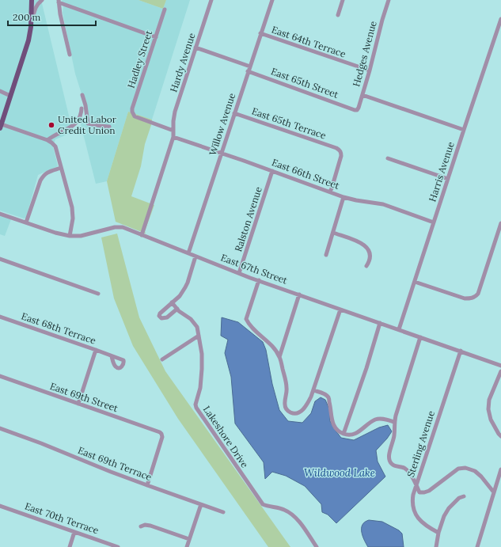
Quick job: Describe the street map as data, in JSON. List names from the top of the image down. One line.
{"streets":{"street":["East 64th Terrace","Hedges Avenue","Hadley Street","Hardy Avenue","East 65th Street","East 65th Terrace","Willow Avenue","Harris Avenue","East 66th Street","Ralston Avenue","East 67th Street","East 68th Terrace","East 69th Street","Lakeshore Drive","Sterling Avenue","East 69th Terrace","East 70th Terrace"]},"crossings":[["East 64th Terrace","Hedges Avenue"],["East 64th Terrace","Willow Avenue"],["Hedges Avenue","East 65th Street"],["Hadley Street","Hardy Avenue"],["Hardy Avenue","East 66th Street"],["East 65th Street","Willow Avenue"],["East 65th Terrace","Willow Avenue"],["East 65th Terrace","East 66th Street"],["Willow Avenue","East 66th Street"],["Willow Avenue","East 67th Street"],["Harris Avenue","East 66th Street"],["Harris Avenue","East 67th Street"],["East 66th Street","Ralston Avenue"],["Ralston Avenue","East 67th Street"],["East 67th Street","Sterling Avenue"],["East 69th Street","East 69th Terrace"]],"water":["Wildwood Lake"],"places":["United Labor Credit Union"],"scale_bar":"200 m"}
